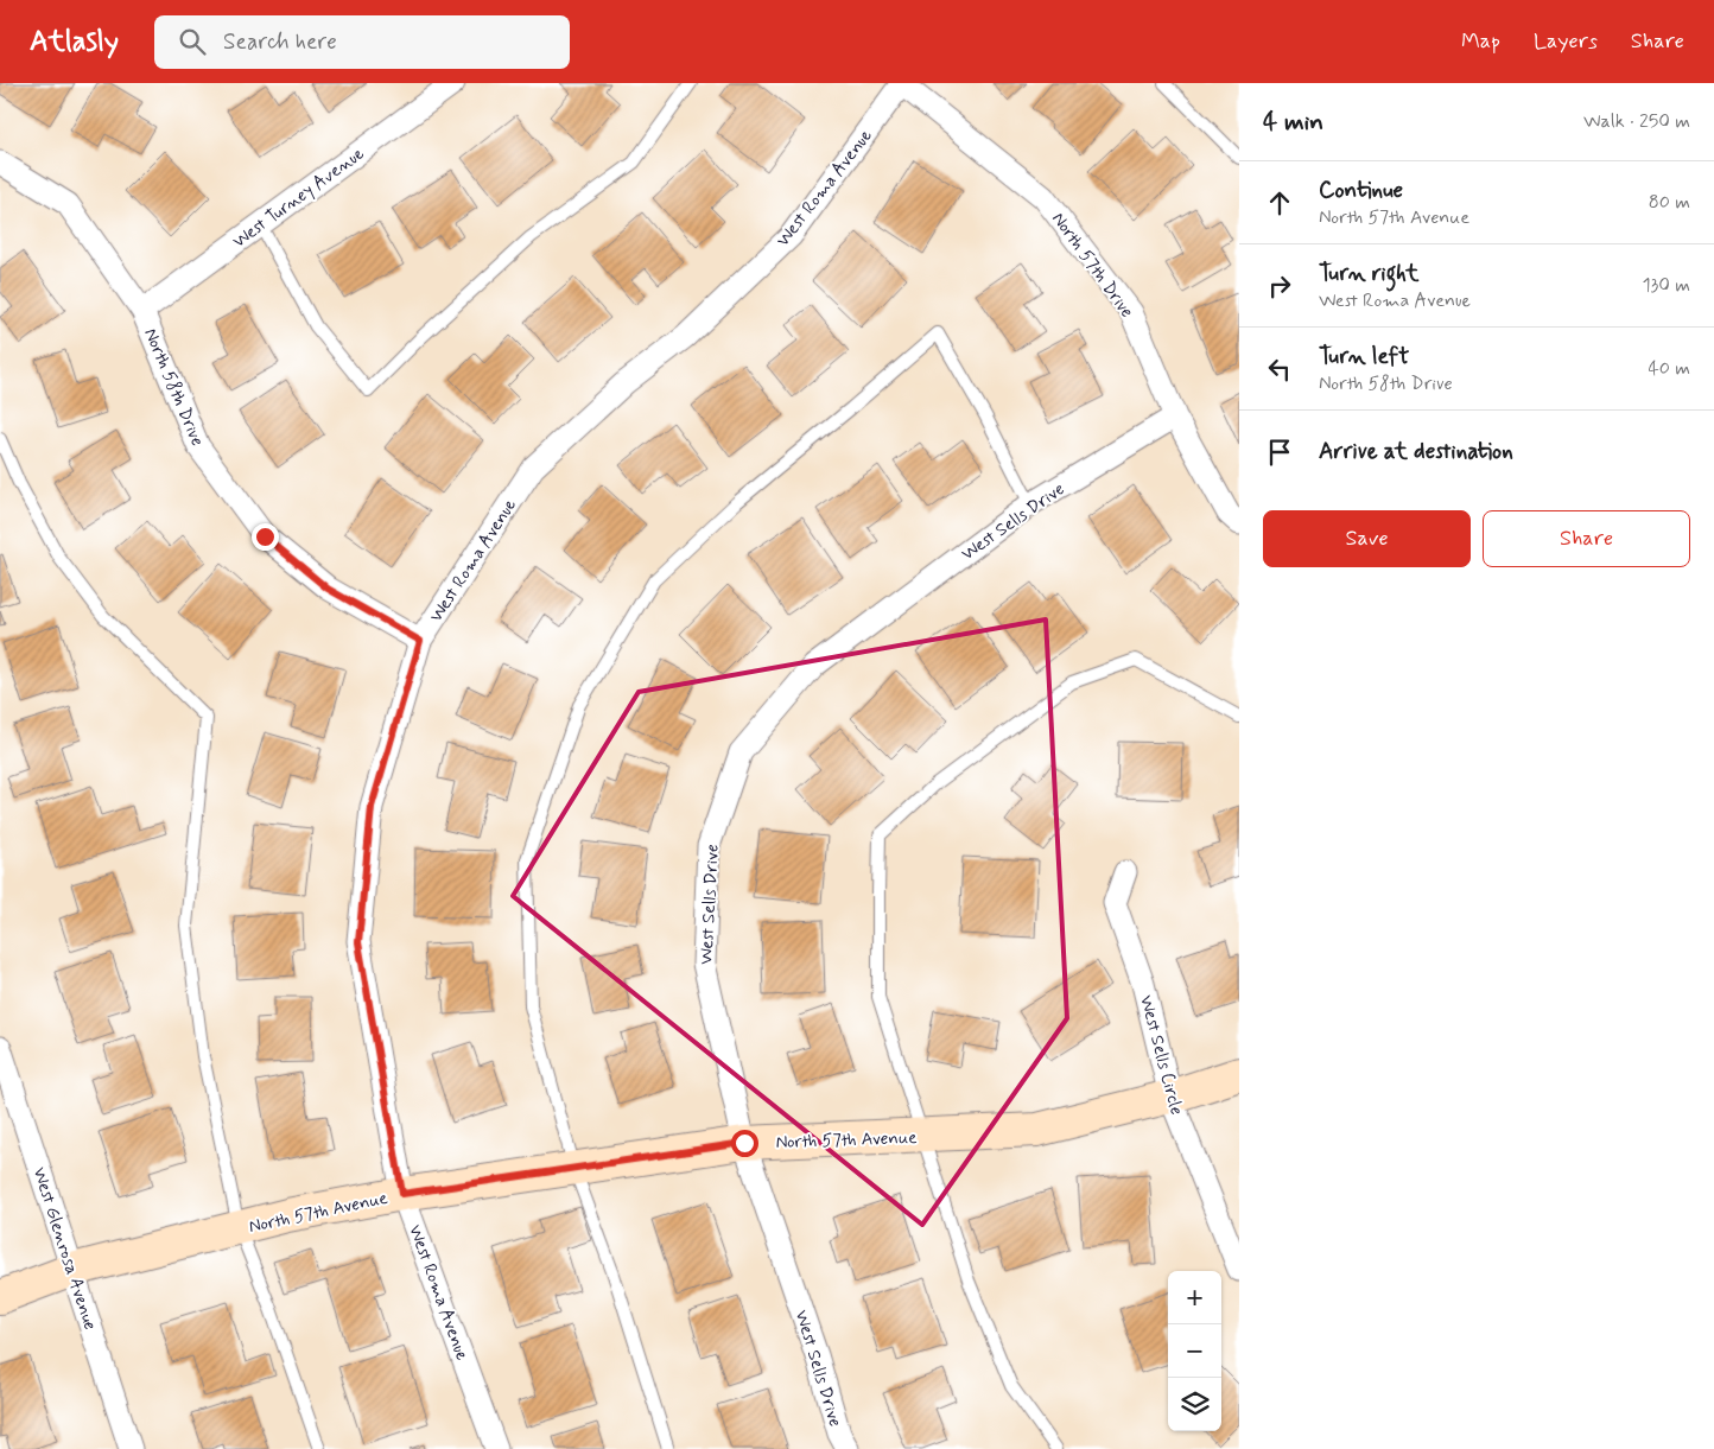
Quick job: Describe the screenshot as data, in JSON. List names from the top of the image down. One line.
{"streets":{"street":["West Roma Avenue","West Turney Avenue","North 57th Drive","North 58th Drive","West Sells Drive","West Sells Circle","North 57th Avenue","West Glenrosa Avenue"]},"crossings":[["West Roma Avenue","North 57th Drive"],["West Roma Avenue","North 58th Drive"],["West Roma Avenue","North 57th Avenue"],["West Turney Avenue","North 58th Drive"],["North 57th Drive","West Sells Drive"],["West Sells Drive","North 57th Avenue"],["West Sells Circle","North 57th Avenue"],["North 57th Avenue","West Glenrosa Avenue"]],"page":{"header":"Atlasly","search":"Search here","nav":["Map","Layers","Share"],"heading":["4 min","Walk · 250 m"],"list":[["Continue","North 57th Avenue","80 m"],["Turn right","West Roma Avenue","130 m"],["Turn left","North 58th Drive","40 m"],"Arrive at destination"],"buttons":["Save","Share"],"map_buttons":["+","−"]}}
